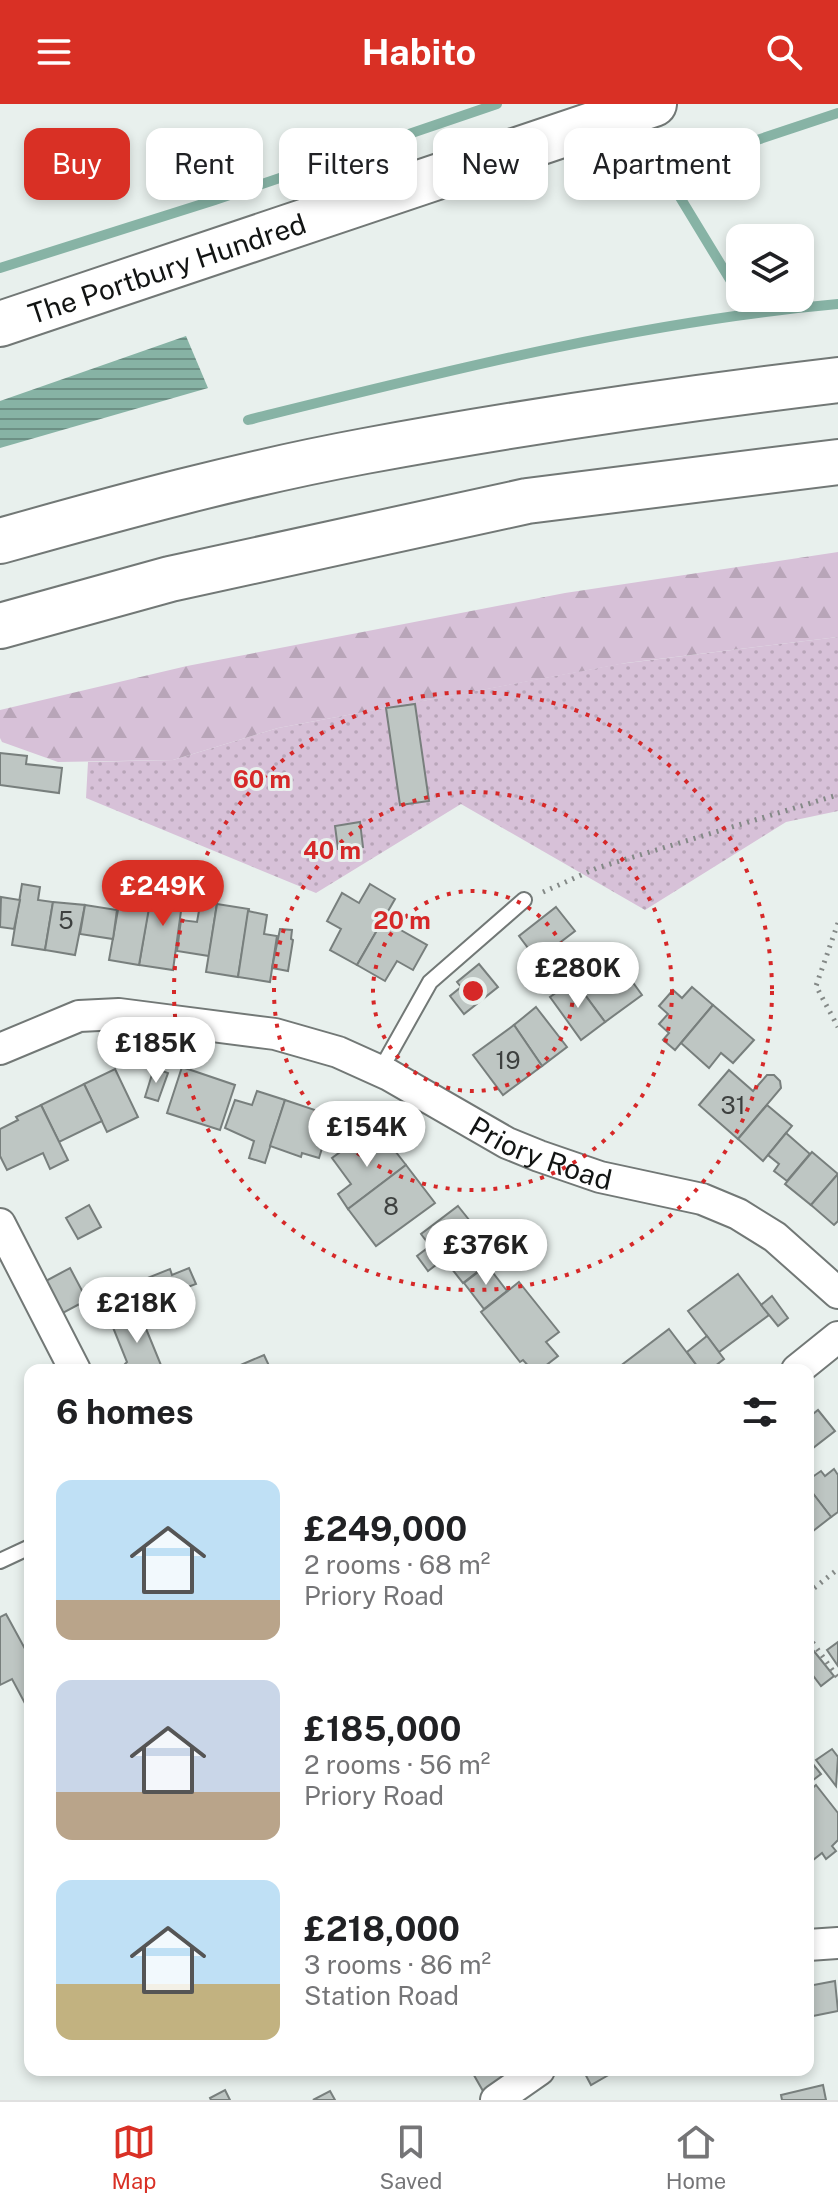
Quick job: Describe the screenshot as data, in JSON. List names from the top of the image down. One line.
{"streets":{"main road":["The Portbury Hundred"],"street":["Priory Road"]},"house_numbers":["5","19","31","8"],"page":{"header":"Habito","chip":["Buy","Rent","Filters","New","Apartment"],"price":["£249K","£280K","£185K","£154K","£376K","£218K"],"heading":"6 homes","list":[{"name":"£249,000","note":"2 rooms · 68 m² · Priory Road"},{"name":"£185,000","note":"2 rooms · 56 m² · Priory Road"},{"name":"£218,000","note":"3 rooms · 86 m² · Station Road"}],"tabs":["Map","Saved","Home"]},"rings":["60 m","40 m","20 m"]}
